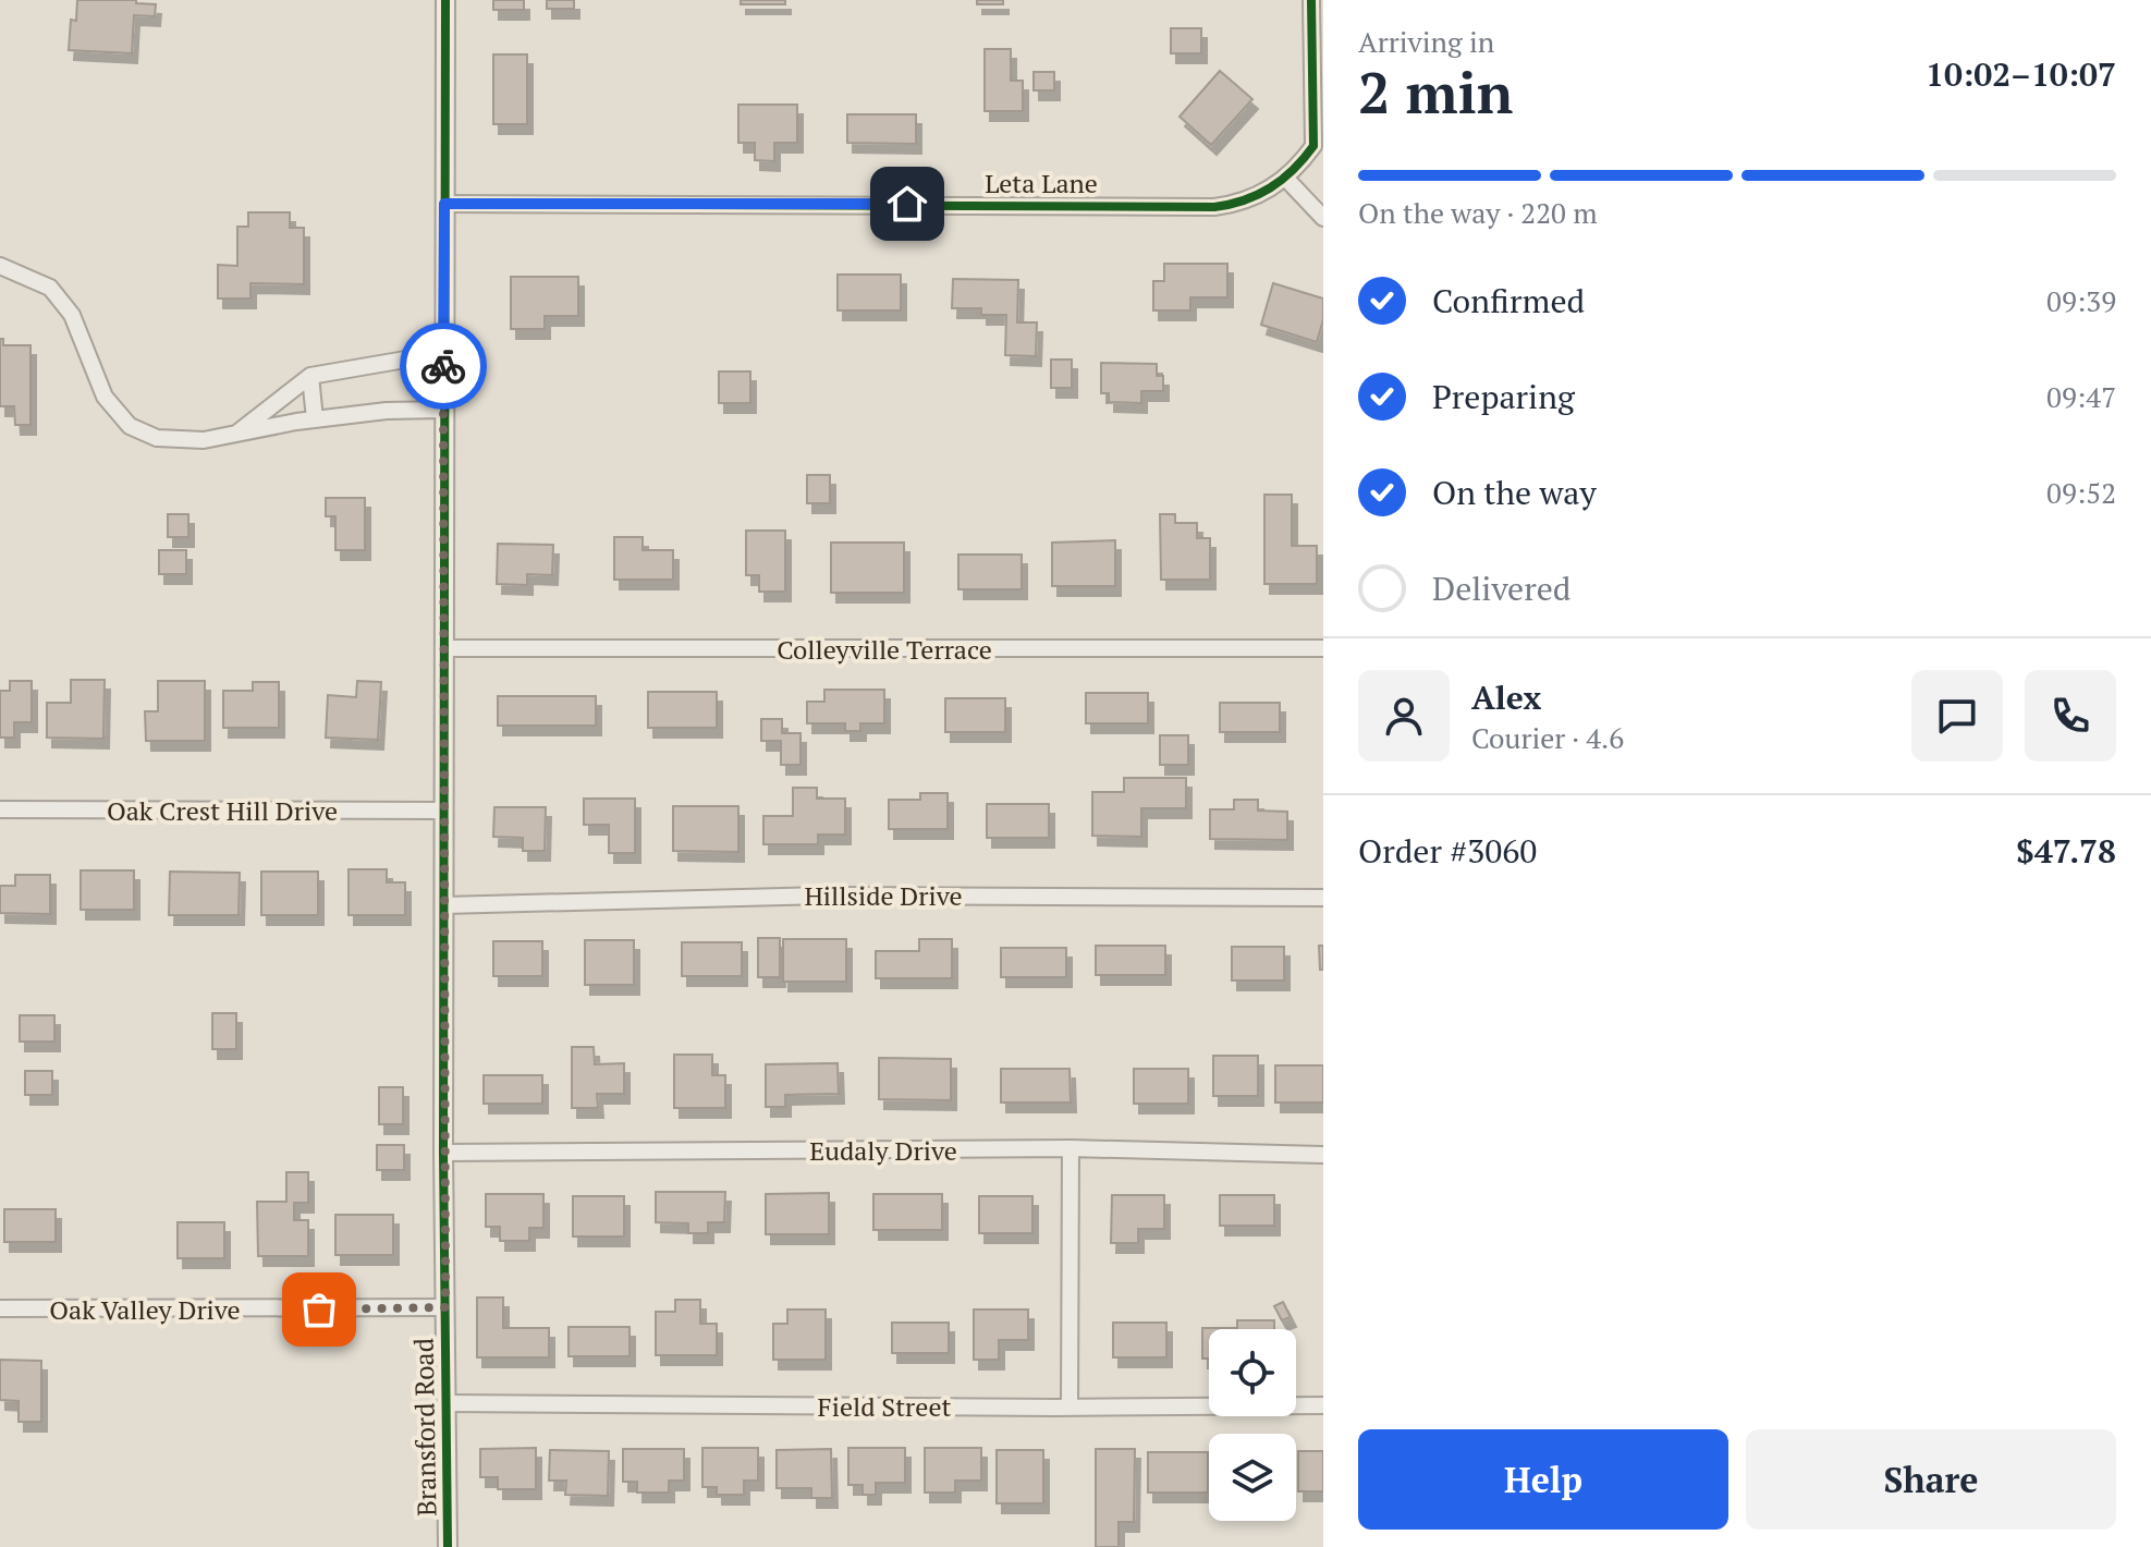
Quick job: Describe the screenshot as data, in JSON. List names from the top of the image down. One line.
{"streets":{"street":["Leta Lane","Colleyville Terrace","Oak Crest Hill Drive","Hillside Drive","Eudaly Drive","Oak Valley Drive","Field Street","Bransford Road"]},"crossings":[["Leta Lane","Bransford Road"],["Colleyville Terrace","Bransford Road"],["Oak Crest Hill Drive","Bransford Road"],["Hillside Drive","Bransford Road"],["Eudaly Drive","Bransford Road"],["Oak Valley Drive","Bransford Road"],["Field Street","Bransford Road"]],"page":{"heading":["2 min","Arriving in","10:02–10:07"],"panel":["Alex","Courier · 4.6","Order #3060","$47.78"],"bar":"On the way · 220 m","list":[["Confirmed","09:39"],["Preparing","09:47"],["On the way","09:52"],"Delivered"],"buttons":["Help","Share"]}}
